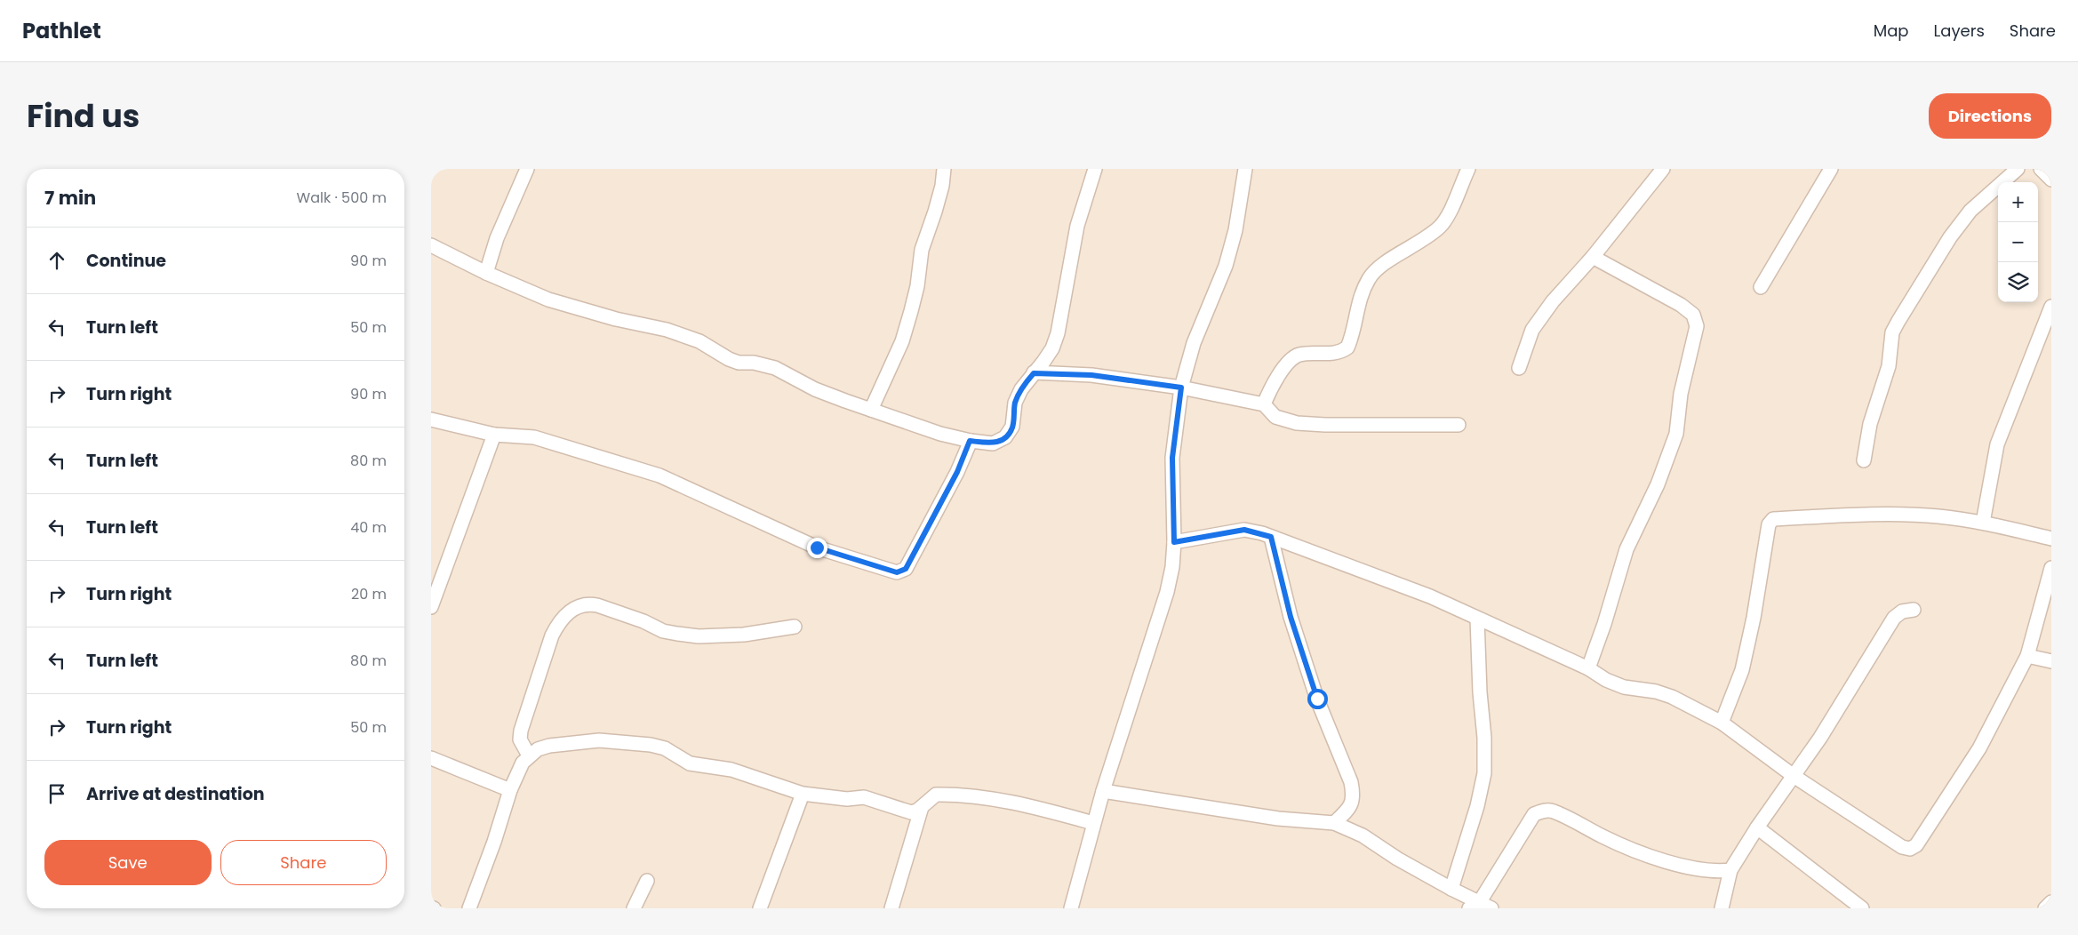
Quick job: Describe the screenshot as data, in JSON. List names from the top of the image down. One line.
{"page":{"header":"Pathlet","nav":["Map","Layers","Share"],"title":"Find us","buttons":["Directions",["Save","Share"]],"heading":["7 min","Walk · 500 m"],"map_buttons":["+","−"],"list":[["Continue","90 m"],["Turn left","50 m"],["Turn right","90 m"],["Turn left","80 m"],["Turn left","40 m"],["Turn right","20 m"],["Turn left","80 m"],["Turn right","50 m"],"Arrive at destination"]}}
